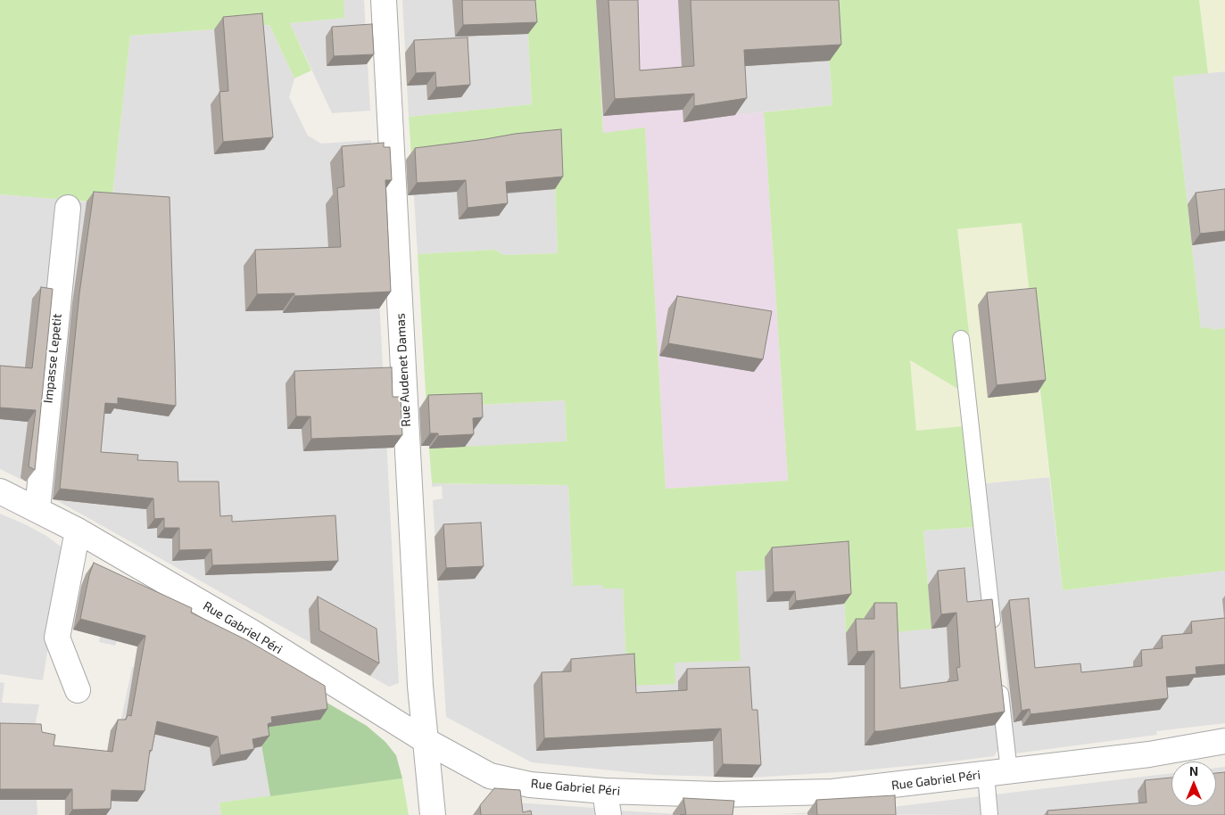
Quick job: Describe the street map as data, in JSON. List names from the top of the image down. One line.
{"streets":{"street":["Impasse Lepetit","Rue Audenet Damas","Rue Gabriel Péri"]},"crossings":[["Impasse Lepetit","Rue Gabriel Péri"],["Rue Audenet Damas","Rue Gabriel Péri"]],"north":"top"}
